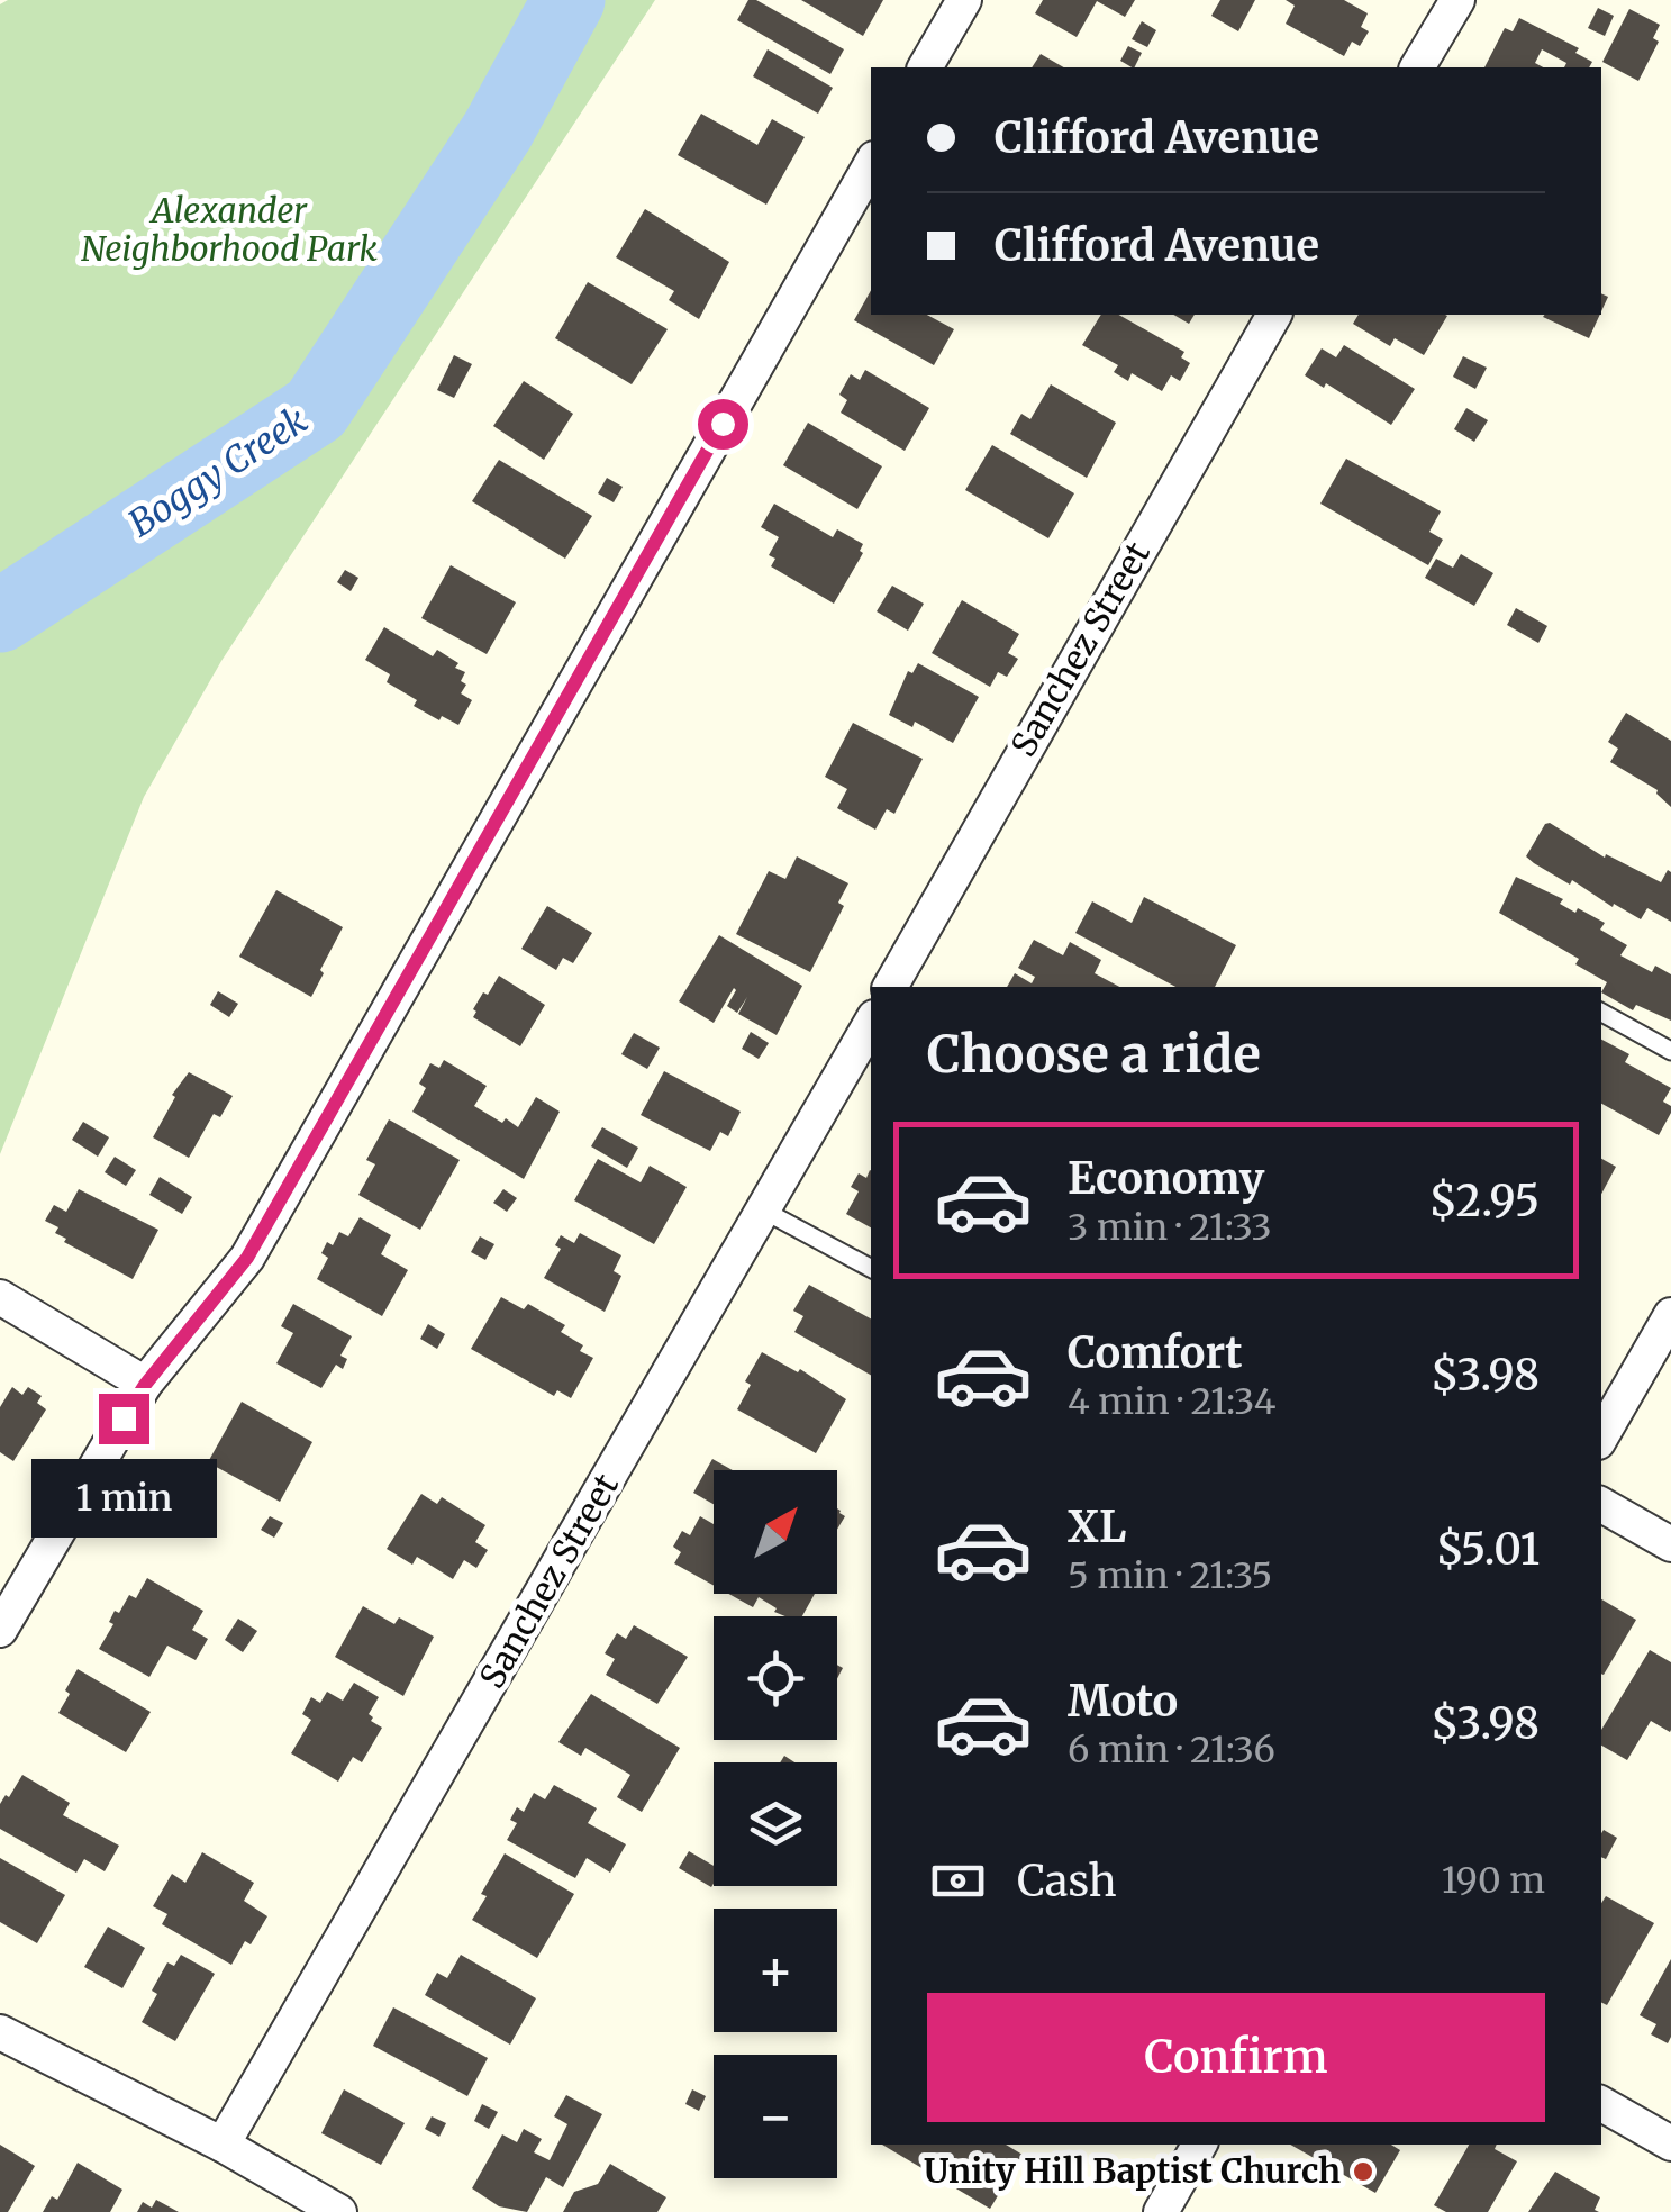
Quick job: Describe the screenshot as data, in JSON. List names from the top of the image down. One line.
{"streets":{"street":["Sanchez Street"]},"water":["Boggy Creek"],"parks":["Alexander Neighborhood Park"],"places":["Unity Hill Baptist Church"],"north":"top right","page":{"banner":["Clifford Avenue","Clifford Avenue"],"heading":"Choose a ride","list":[{"name":"Economy","note":"3 min · 21:33","value":"$2.95"},{"name":"Comfort","note":"4 min · 21:34","value":"$3.98"},{"name":"XL","note":"5 min · 21:35","value":"$5.01"},{"name":"Moto","note":"6 min · 21:36","value":"$3.98"}],"bubble":"1 min","map_buttons":["+","−"],"pay":["Cash","190 m"],"buttons":"Confirm"}}
